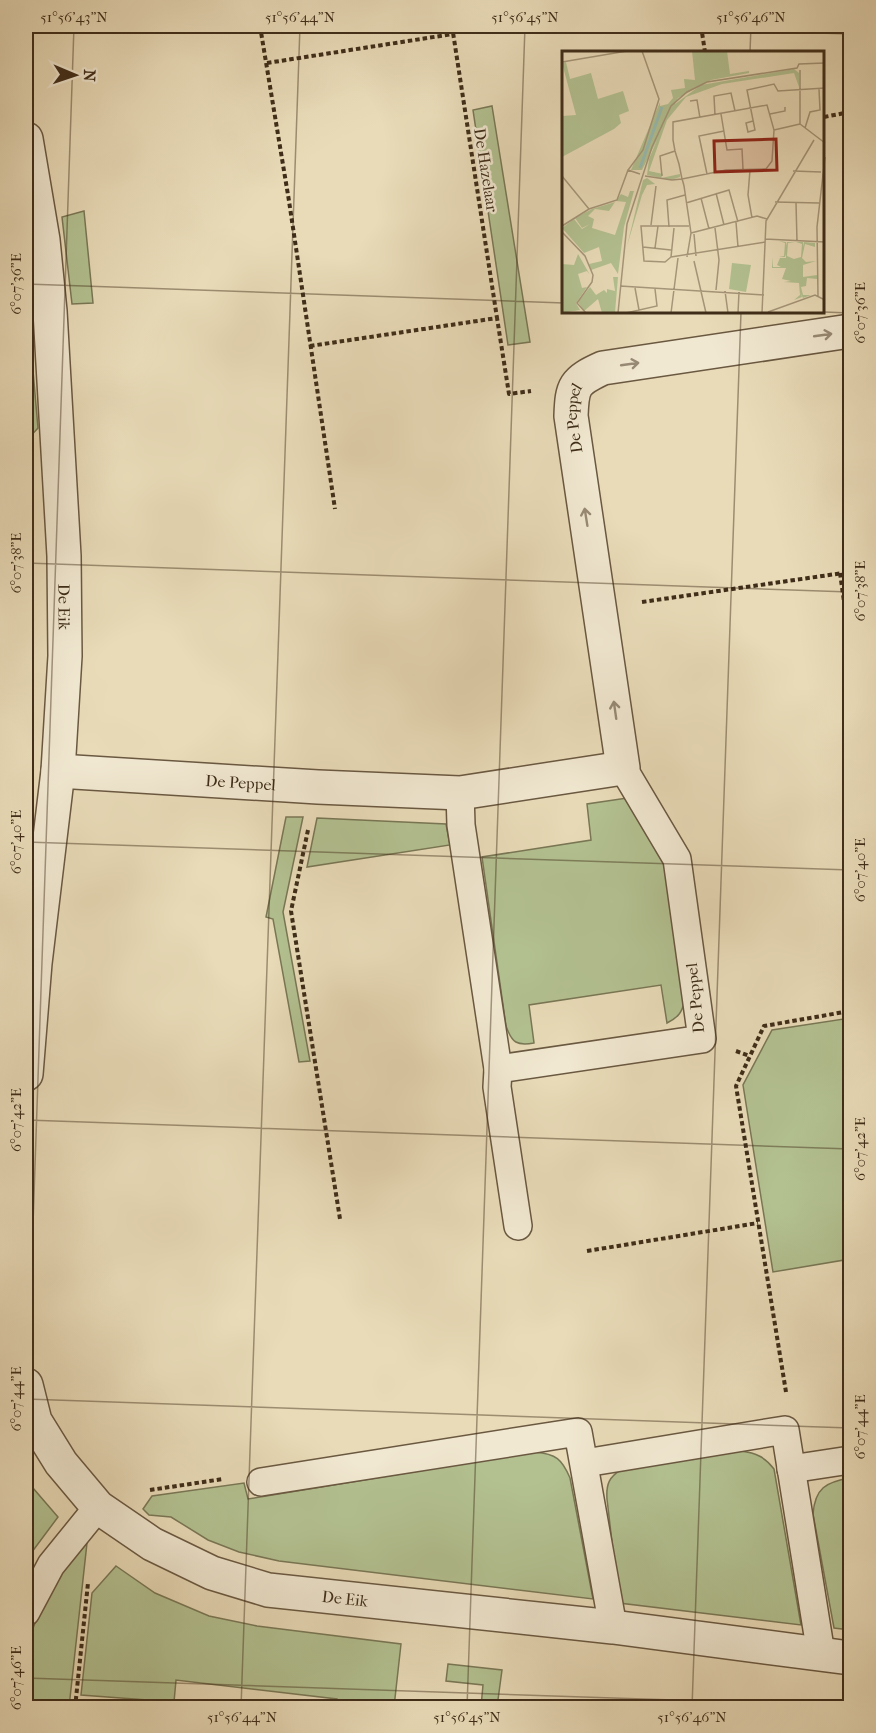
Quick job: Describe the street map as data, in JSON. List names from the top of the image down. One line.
{"streets":{"street":["De Peppel","De Eik"],"path":["De Hazelaar"]},"crossings":[["De Hazelaar","De Peppel"],["De Peppel","De Eik"]],"north":"right","coordinates":["51°56'43\"N","51°56'44\"N","51°56'45\"N","51°56'46\"N","6°07'36\"E","6°07'38\"E","6°07'40\"E","6°07'42\"E","6°07'44\"E","6°07'46\"E"]}
